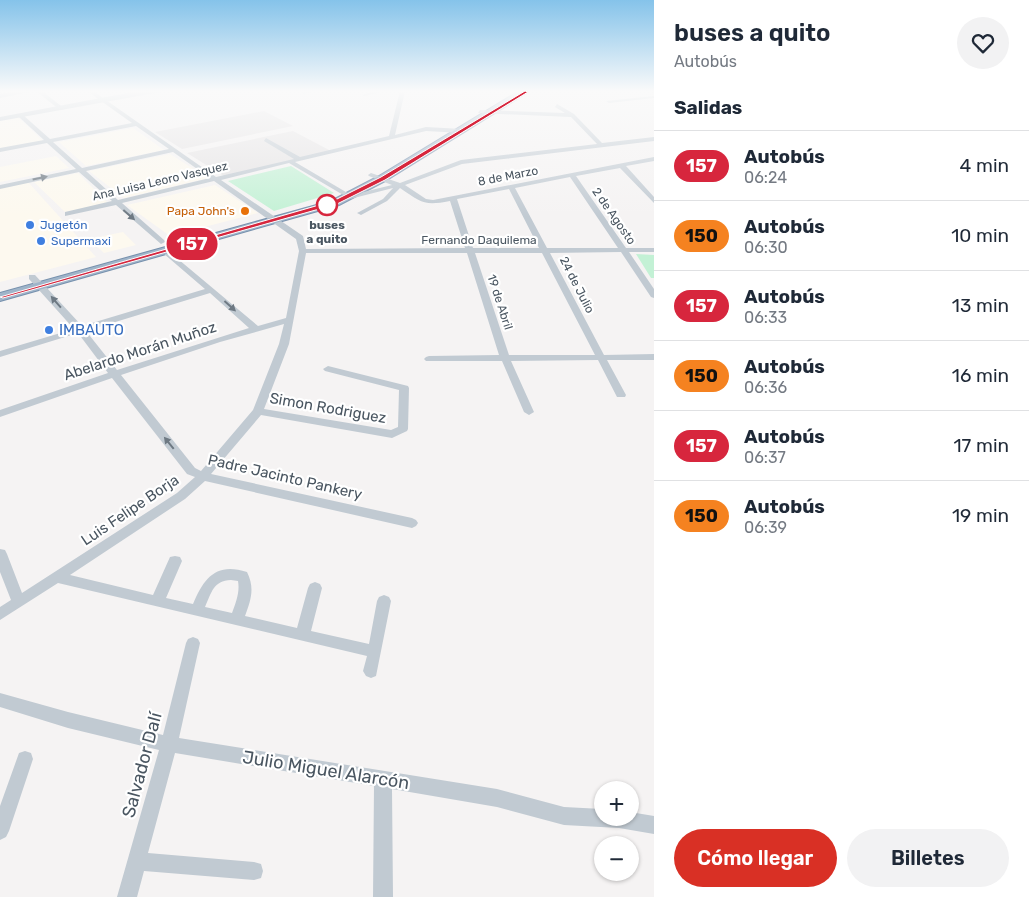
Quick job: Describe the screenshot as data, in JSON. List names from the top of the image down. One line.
{"streets":{"street":["8 de Marzo","Ana Luisa Leoro Vasquez","2 de Agosto","Fernando Daquilema","24 de Julio","19 de Abril","Abelardo Morán Muñoz","Simon Rodriguez","Padre Jacinto Pankery","Luis Felipe Borja","Salvador Dalí","Julio Miguel Alarcón"]},"crossings":[["8 de Marzo","2 de Agosto"],["8 de Marzo","24 de Julio"],["8 de Marzo","19 de Abril"],["2 de Agosto","Fernando Daquilema"],["Fernando Daquilema","24 de Julio"],["Fernando Daquilema","19 de Abril"],["Fernando Daquilema","Luis Felipe Borja"],["Abelardo Morán Muñoz","Padre Jacinto Pankery"],["Abelardo Morán Muñoz","Luis Felipe Borja"],["Simon Rodriguez","Luis Felipe Borja"],["Padre Jacinto Pankery","Luis Felipe Borja"],["Salvador Dalí","Julio Miguel Alarcón"]],"one_way":["Padre Jacinto Pankery"],"places":["buses a quito","Papa John's","Jugetón","Supermaxi","IMBAUTO"],"lines":["bus line 157"],"page":{"on_map":"157","heading":[["buses a quito","Autobús"],"Salidas"],"list":[{"mark":"157","name":"Autobús","note":"06:24","value":"4 min"},{"mark":"150","name":"Autobús","note":"06:30","value":"10 min"},{"mark":"157","name":"Autobús","note":"06:33","value":"13 min"},{"mark":"150","name":"Autobús","note":"06:36","value":"16 min"},{"mark":"157","name":"Autobús","note":"06:37","value":"17 min"},{"mark":"150","name":"Autobús","note":"06:39","value":"19 min"}],"map_buttons":["+","−"],"buttons":["Cómo llegar","Billetes"]}}
